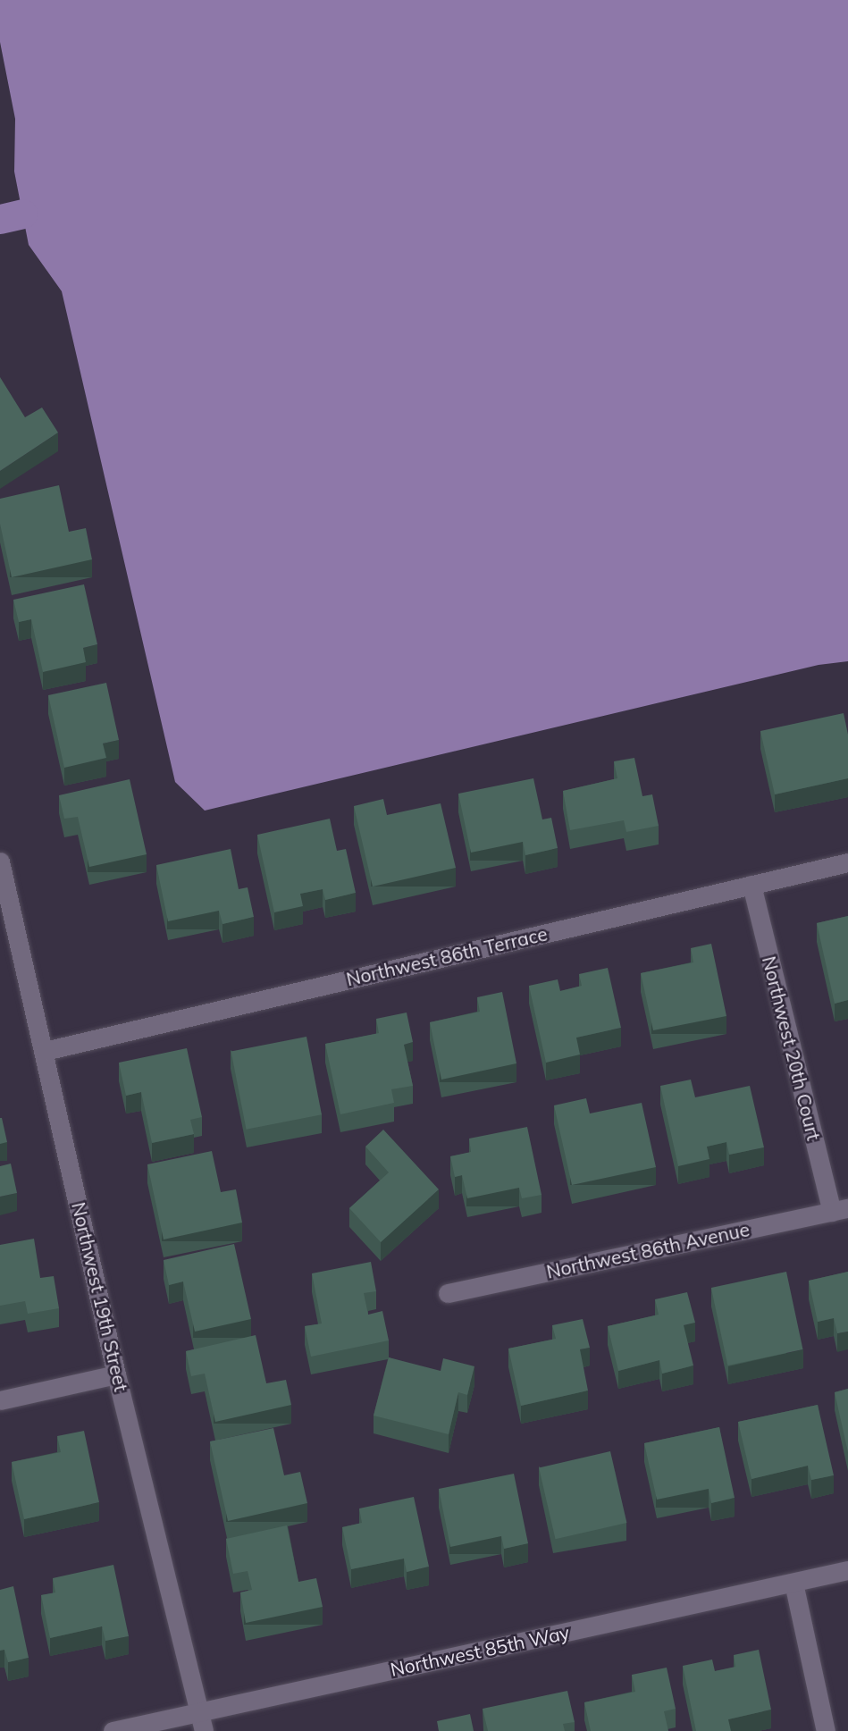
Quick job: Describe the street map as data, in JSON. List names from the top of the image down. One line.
{"streets":{"street":["Northwest 86th Terrace","Northwest 20th Court","Northwest 86th Avenue","Northwest 19th Street","Northwest 85th Way"]},"crossings":[["Northwest 86th Terrace","Northwest 20th Court"],["Northwest 86th Terrace","Northwest 19th Street"],["Northwest 20th Court","Northwest 86th Avenue"],["Northwest 19th Street","Northwest 85th Way"]]}
